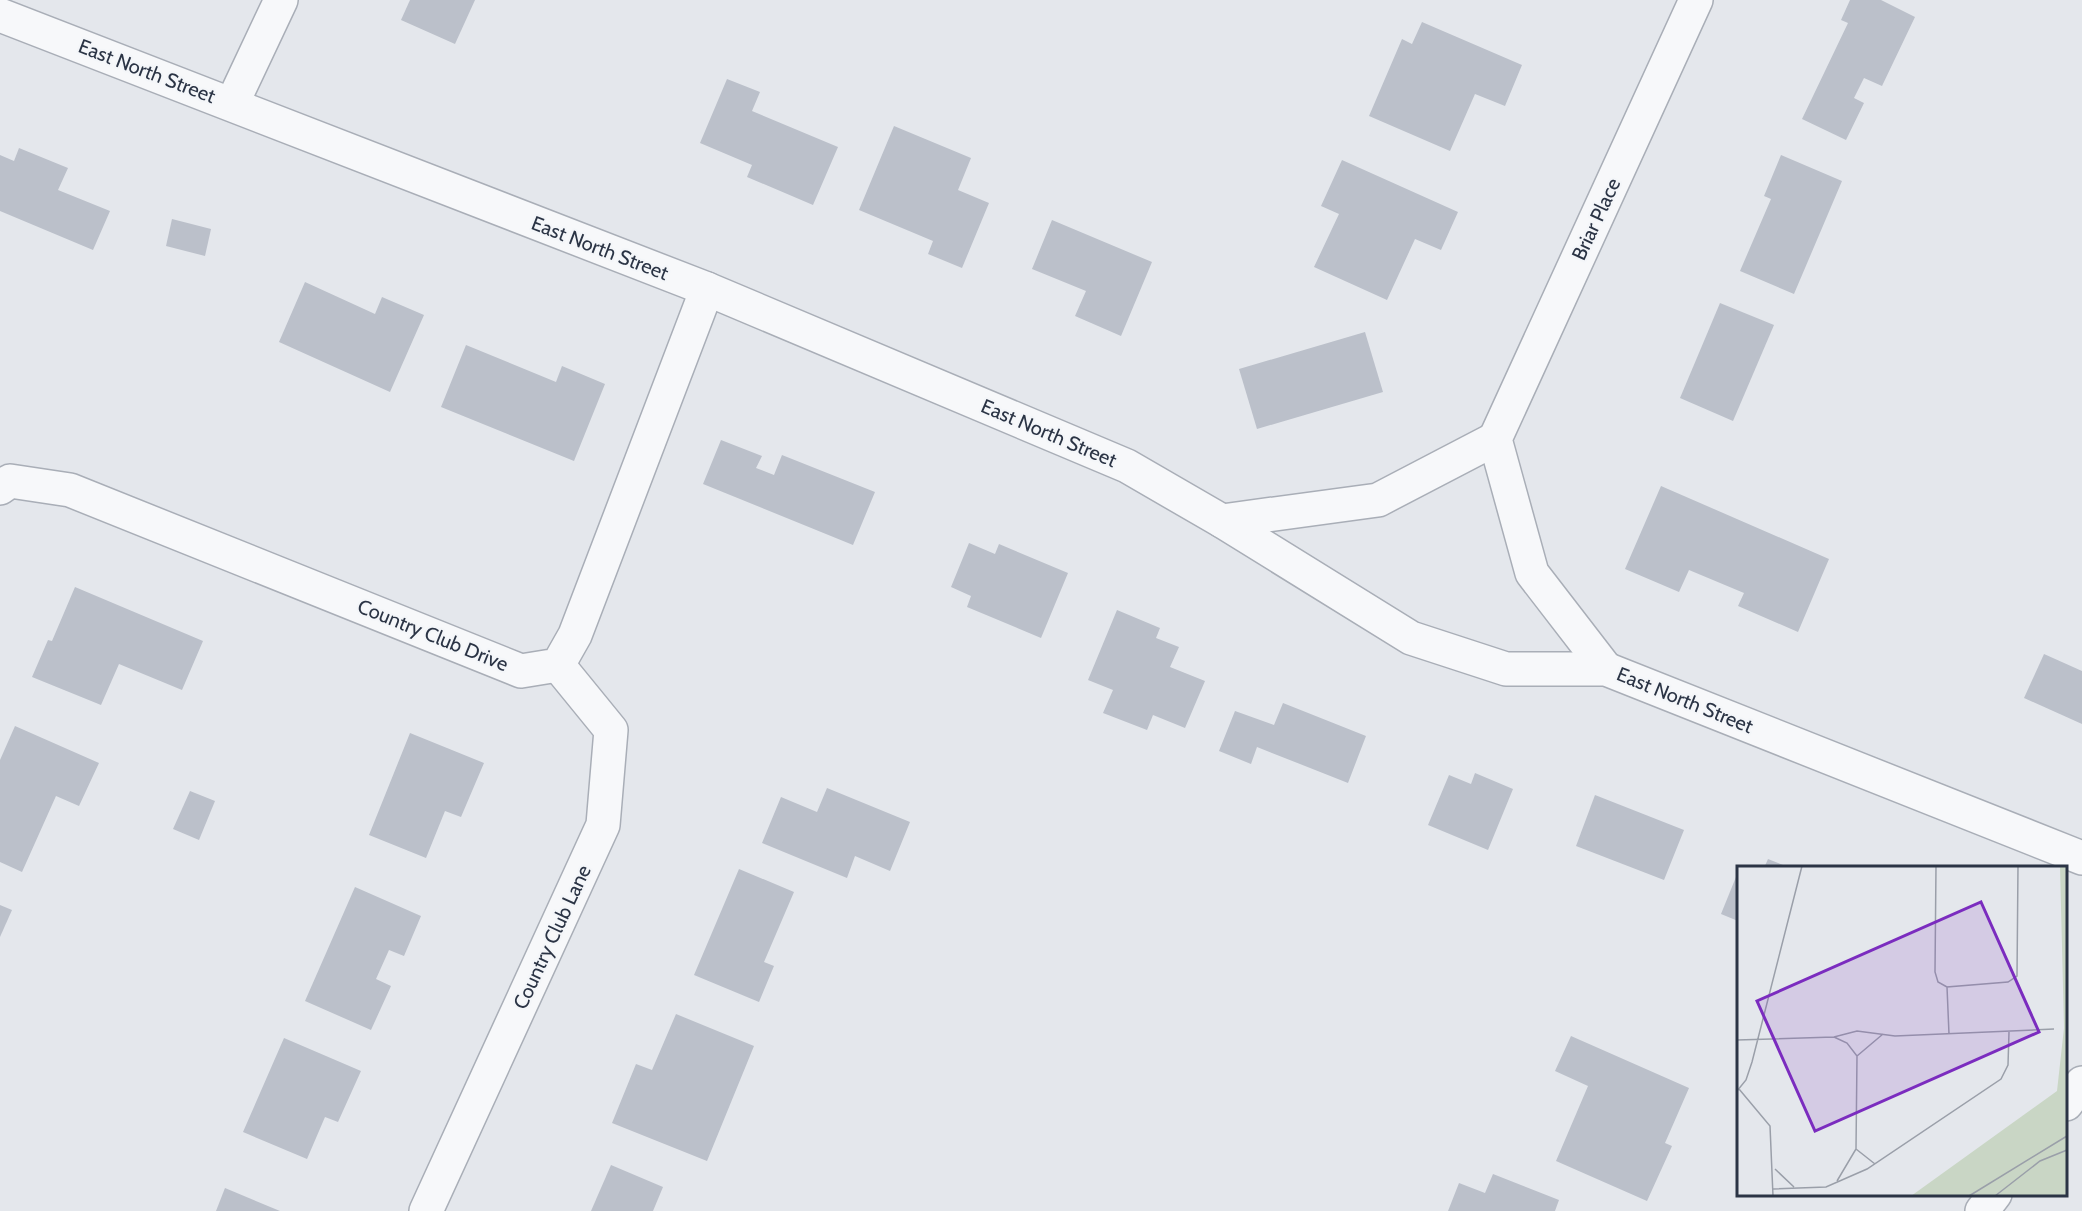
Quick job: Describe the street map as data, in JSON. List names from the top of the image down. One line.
{"streets":{"street":["East North Street","Briar Place","Country Club Drive","Country Club Lane"]},"crossings":[["Country Club Drive","Country Club Lane"]]}
